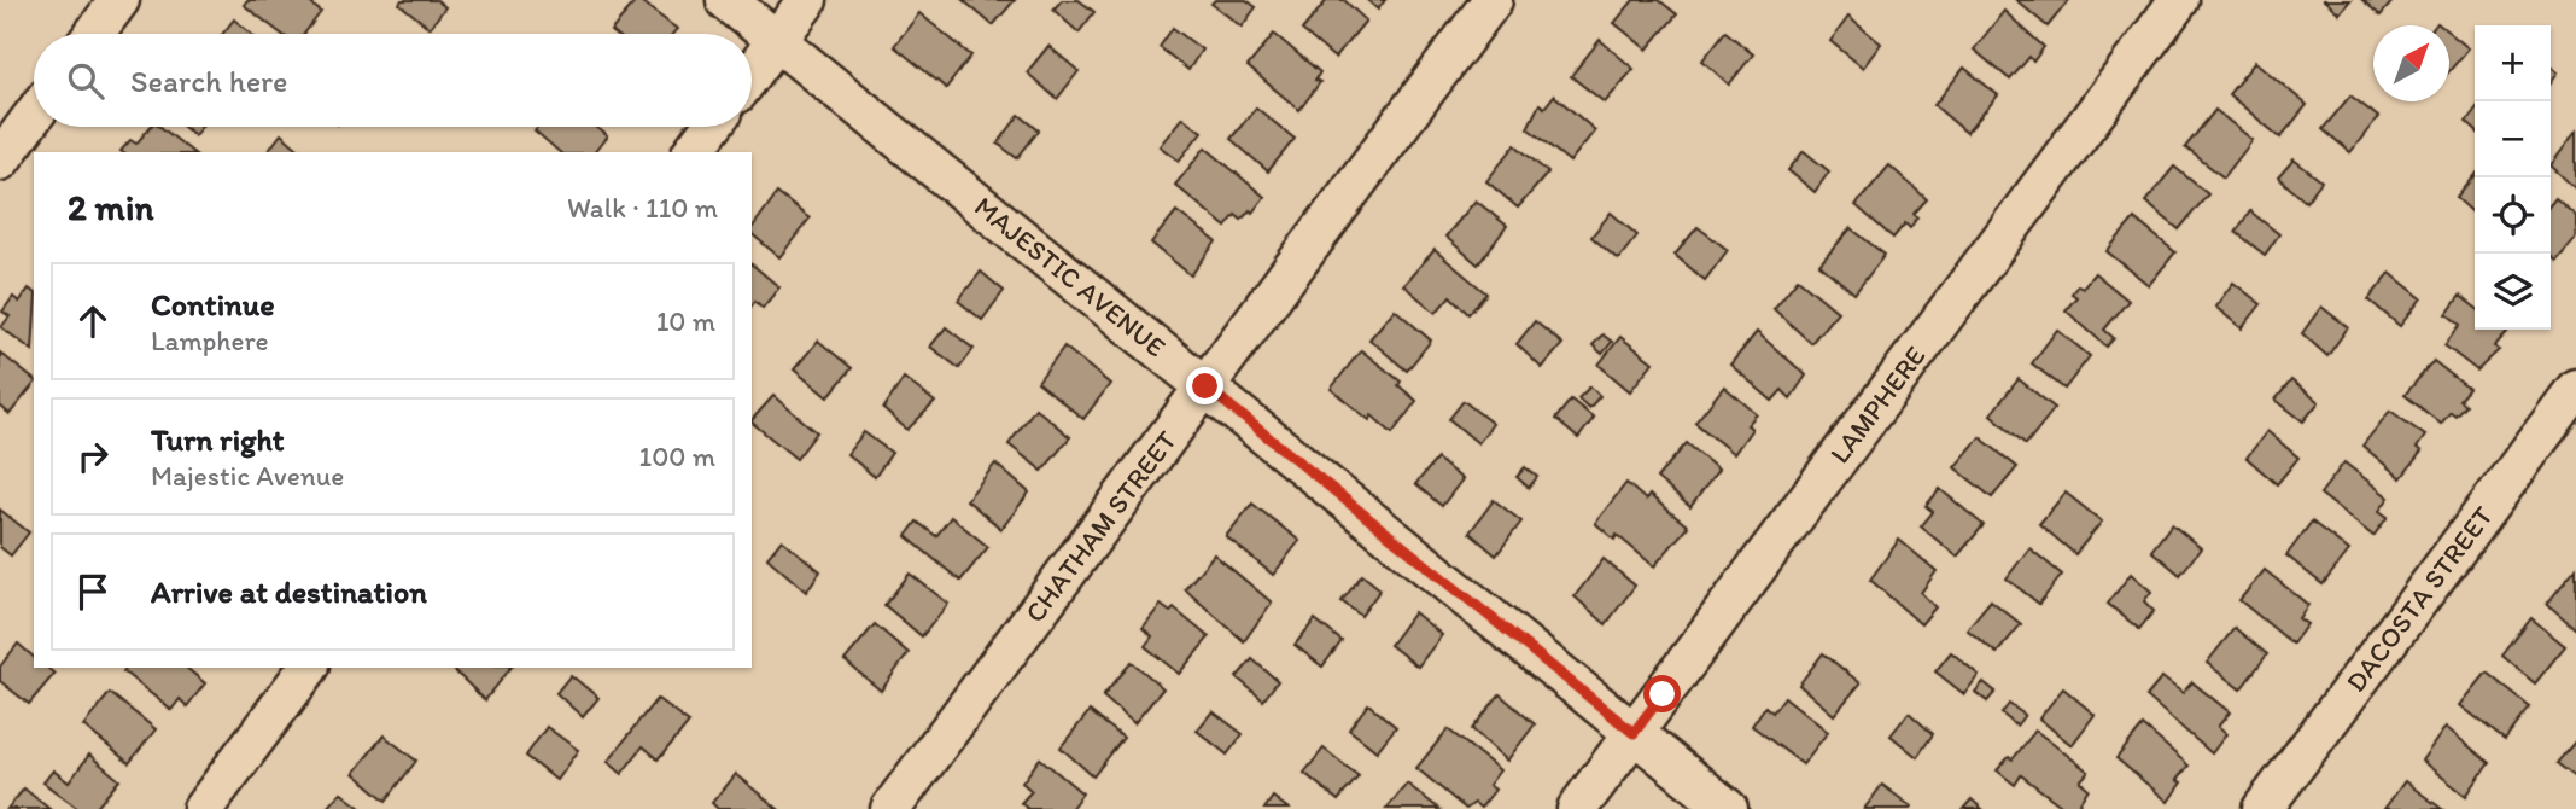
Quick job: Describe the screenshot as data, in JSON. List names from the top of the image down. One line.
{"streets":{"street":["MAJESTIC AVENUE","LAMPHERE","CHATHAM STREET","DACOSTA STREET"]},"crossings":[["MAJESTIC AVENUE","LAMPHERE"],["MAJESTIC AVENUE","CHATHAM STREET"]],"north":"top right","page":{"map_buttons":["+","−"],"search":"Search here","heading":["2 min","Walk · 110 m"],"list":[["Continue","Lamphere","10 m"],["Turn right","Majestic Avenue","100 m"],"Arrive at destination"]}}
